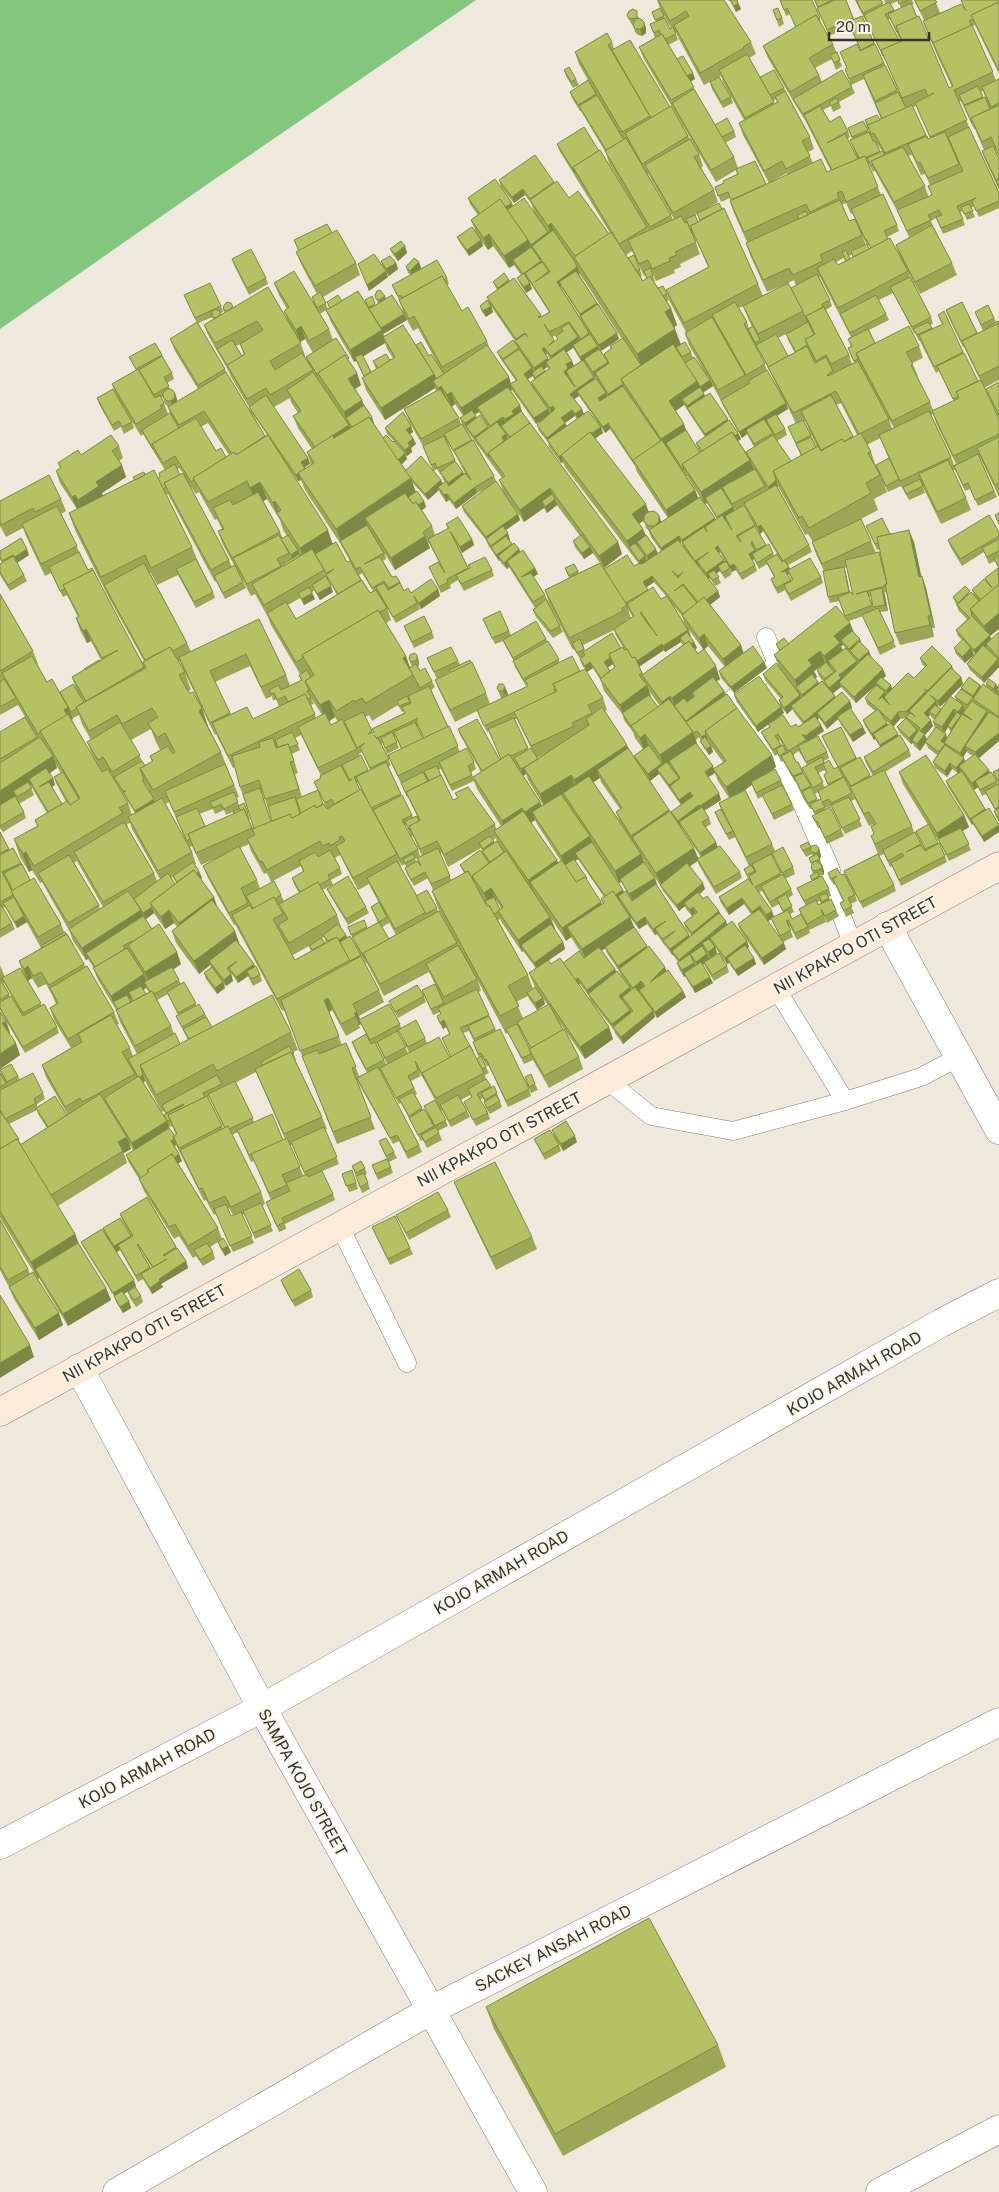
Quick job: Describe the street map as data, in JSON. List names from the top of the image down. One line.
{"streets":{"street":["NII KPAKPO OTI STREET","KOJO ARMAH ROAD","SAMPA KOJO STREET","SACKEY ANSAH ROAD"]},"crossings":[["NII KPAKPO OTI STREET","SAMPA KOJO STREET"],["KOJO ARMAH ROAD","SAMPA KOJO STREET"],["SAMPA KOJO STREET","SACKEY ANSAH ROAD"]],"scale_bar":"20 m"}
